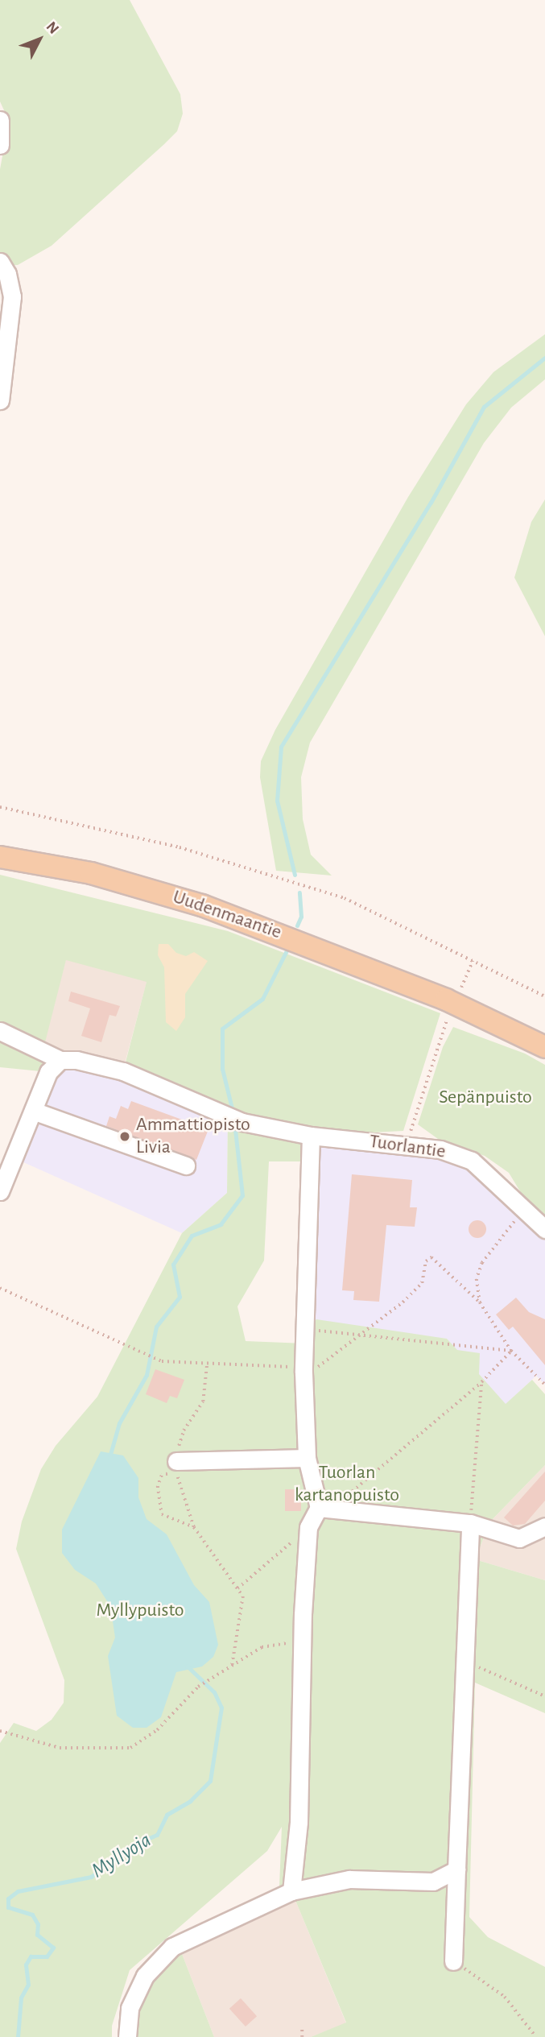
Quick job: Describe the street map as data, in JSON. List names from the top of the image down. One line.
{"streets":{"main road":["Uudenmaantie"],"street":["Tuorlantie"]},"water":["Myllyoja"],"parks":["Sepänpuisto","Tuorlan kartanopuisto","Myllypuisto"],"places":["Ammattiopisto Livia"],"north":"top right"}
